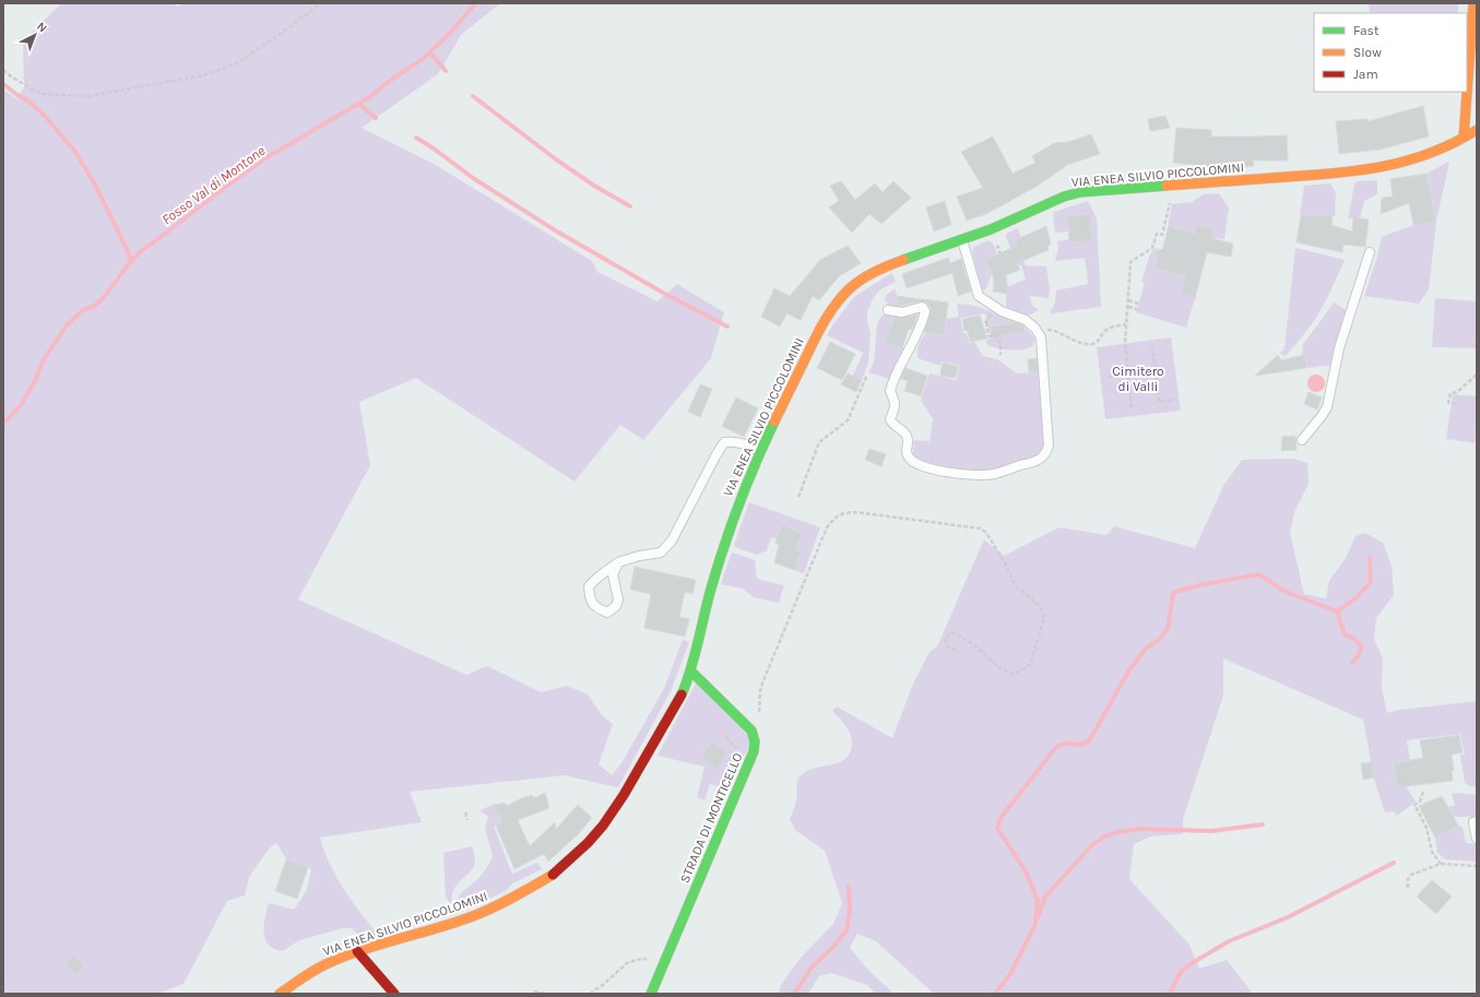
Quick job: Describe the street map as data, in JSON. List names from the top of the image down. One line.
{"streets":{"main road":["VIA ENEA SILVIO PICCOLOMINI","STRADA DI MONTICELLO"]},"water":["Fosso Val di Montone"],"parks":["Cimitero di Valli"],"legend":["Fast","Slow","Jam"],"north":"top right"}
